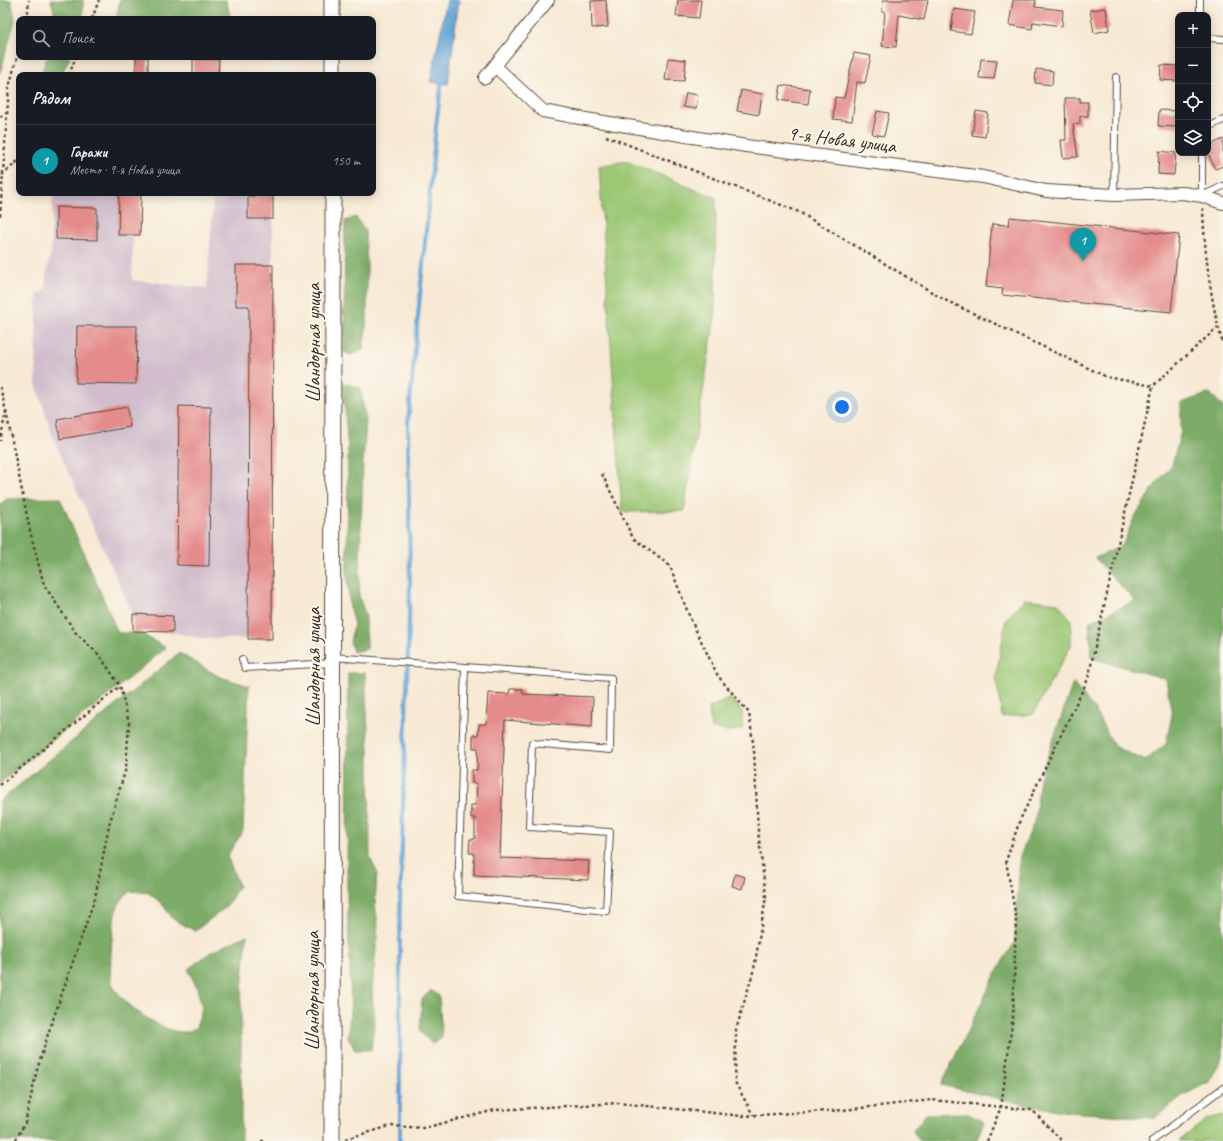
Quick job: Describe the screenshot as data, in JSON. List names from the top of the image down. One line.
{"streets":{"street":["9-я Новая улица","Шандорная улица"]},"page":{"map_buttons":["+","−"],"search":"Поиск","heading":"Рядом","list":[{"mark":"1","name":"Гаражи","note":"Место · 9-я Новая улица","value":"150 m"}],"pins":"1"}}
